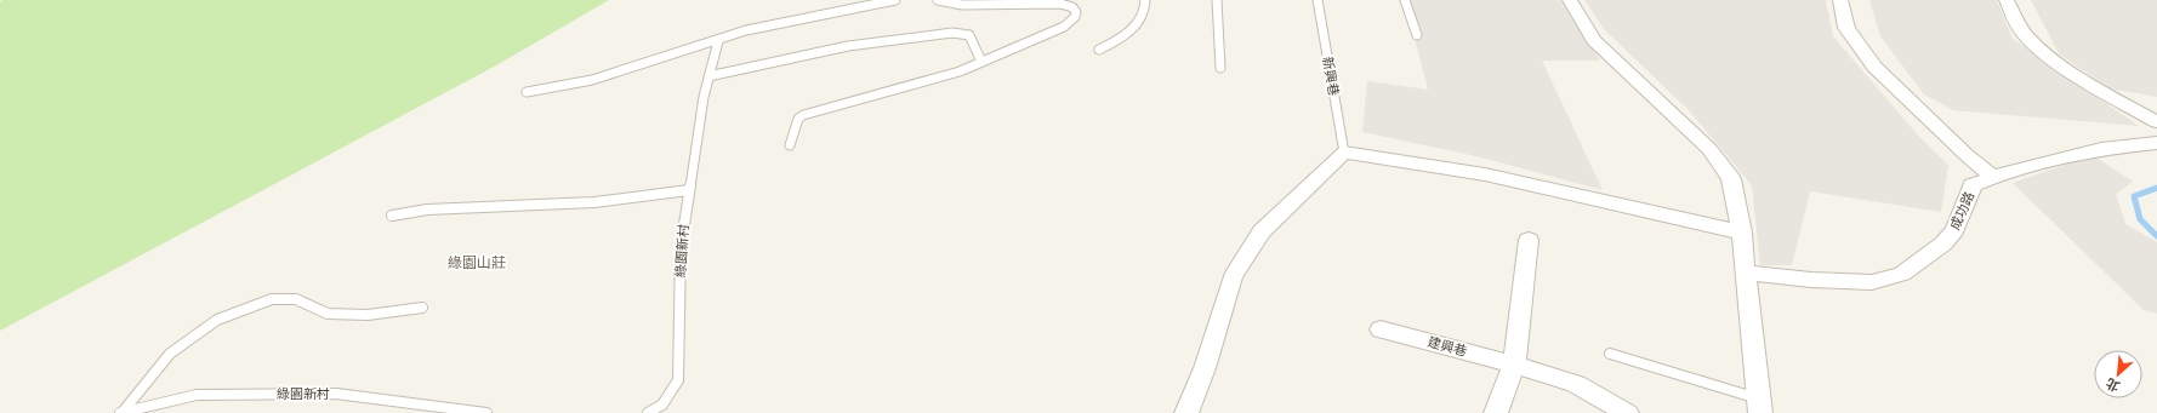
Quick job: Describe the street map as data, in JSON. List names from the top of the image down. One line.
{"streets":{"street":["成功路","建興巷"],"lane":["新興巷","綠園新村"]},"districts":["綠園山莊"],"north":"bottom left"}
